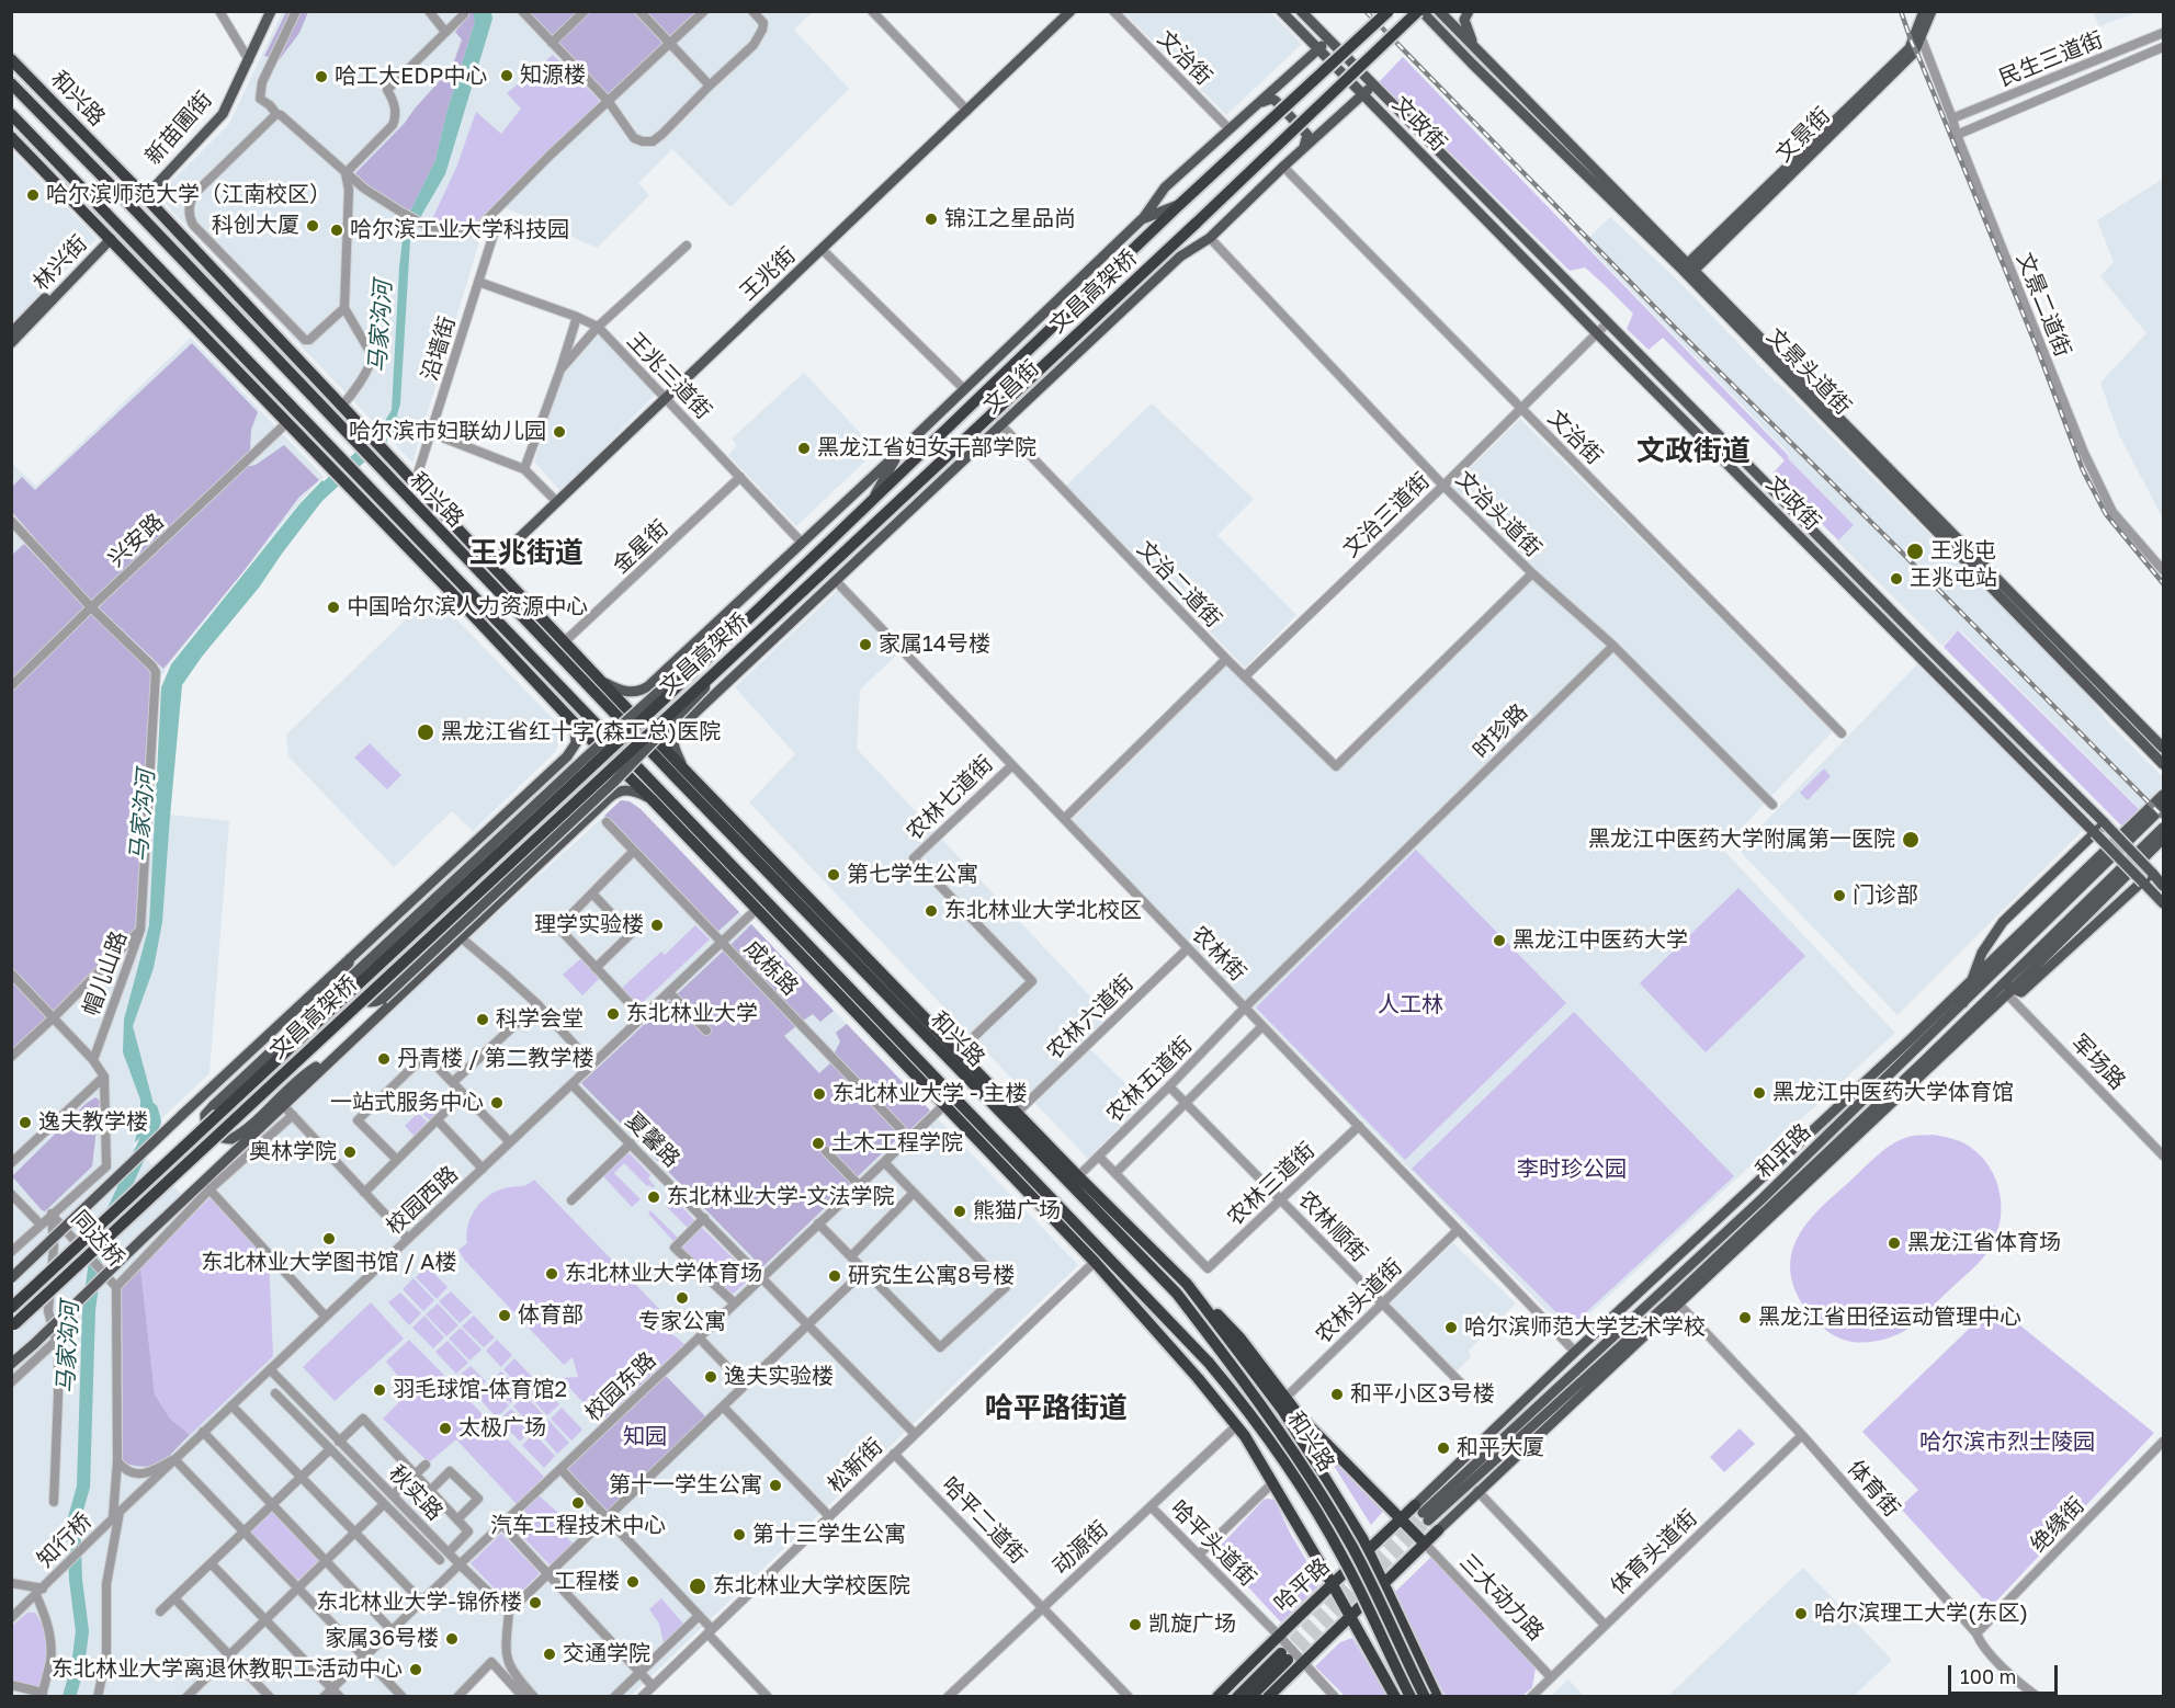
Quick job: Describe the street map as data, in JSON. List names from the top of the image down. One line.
{"streets":{"highway":["和兴路","文昌高架桥","哈平路"],"main road":["文政街","新苗圃街","文景街","林兴街","王兆街","文景头道街","文昌街","和平路"],"street":["文治街","民生三道街","文景二道街","沿墙街","王兆三道街","文治头道街","文治三道街","兴安路","金星街","文治二道街","时珍路","农林七道街","农林街","成栋路","帽儿山路","农林六道街","军场路","农林五道街","夏馨路","农林三道街","校园西路","农林顺街","同达桥","农林头道街","校园东路","松新街","体育街","秋实路","哈平二道街","绝缘街","知行桥","哈平头道街","动源街","体育头道街","三大动力路"]},"crossings":[["文治街","文昌街"],["文治街","文治三道街"],["民生三道街","文景二道街"],["和兴路","新苗圃街"],["和兴路","王兆街"],["和兴路","沿墙街"],["和兴路","文昌街"],["和兴路","金星街"],["和兴路","农林七道街"],["和兴路","农林六道街"],["和兴路","农林五道街"],["和兴路","农林头道街"],["和兴路","哈平路"],["和兴路","三大动力路"],["文政街","文昌街"],["文政街","文治三道街"],["文景街","文景二道街"],["文景街","文景头道街"],["王兆街","王兆三道街"],["文昌高架桥","文景头道街"],["沿墙街","王兆三道街"],["王兆三道街","金星街"],["文昌街","文治头道街"],["文昌街","文治二道街"],["文昌街","农林街"],["文治头道街","文治三道街"],["文治头道街","文治二道街"],["文治头道街","时珍路"],["文治三道街","文治二道街"],["兴安路","帽儿山路"],["时珍路","农林街"],["时珍路","农林五道街"],["农林七道街","农林街"],["农林街","农林六道街"],["农林街","农林五道街"],["农林街","农林三道街"],["农林街","农林头道街"],["成栋路","校园西路"],["成栋路","校园东路"],["军场路","和平路"],["农林五道街","农林顺街"],["夏馨路","校园西路"],["夏馨路","校园东路"],["夏馨路","松新街"],["和平路","哈平路"],["农林三道街","农林顺街"],["校园西路","秋实路"],["校园西路","知行桥"],["农林顺街","农林头道街"],["校园东路","秋实路"],["松新街","哈平二道街"],["体育街","绝缘街"],["体育街","体育头道街"],["哈平二道街","动源街"],["哈平头道街","动源街"],["哈平头道街","哈平路"],["体育头道街","三大动力路"]],"districts":["文政街道","王兆街道","哈平路街道"],"water":["马家沟河"],"parks":["人工林","李时珍公园","知园","哈尔滨市烈士陵园"],"places":["知源楼","哈工大EDP中心","哈尔滨师范大学（江南校区）","锦江之星品尚","科创大厦","哈尔滨工业大学科技园","哈尔滨市妇联幼儿园","黑龙江省妇女干部学院","王兆屯","王兆屯站","中国哈尔滨人力资源中心","家属14号楼","黑龙江省红十字(森工总)医院","黑龙江中医药大学附属第一医院","第七学生公寓","门诊部","东北林业大学北校区","理学实验楼","黑龙江中医药大学","东北林业大学","科学会堂","丹青楼 / 第二教学楼","黑龙江中医药大学体育馆","东北林业大学 - 主楼","一站式服务中心","逸夫教学楼","土木工程学院","奥林学院","东北林业大学-文法学院","熊猫广场","东北林业大学图书馆 / A楼","黑龙江省体育场","东北林业大学体育场","研究生公寓8号楼","专家公寓","体育部","黑龙江省田径运动管理中心","哈尔滨师范大学艺术学校","逸夫实验楼","羽毛球馆-体育馆2","和平小区3号楼","太极广场","和平大厦","第十一学生公寓","汽车工程技术中心","第十三学生公寓","工程楼","东北林业大学校医院","东北林业大学-锦侨楼","哈尔滨理工大学(东区)","凯旋广场","家属36号楼","交通学院","东北林业大学离退休教职工活动中心"],"scale_bar":"100 m"}
